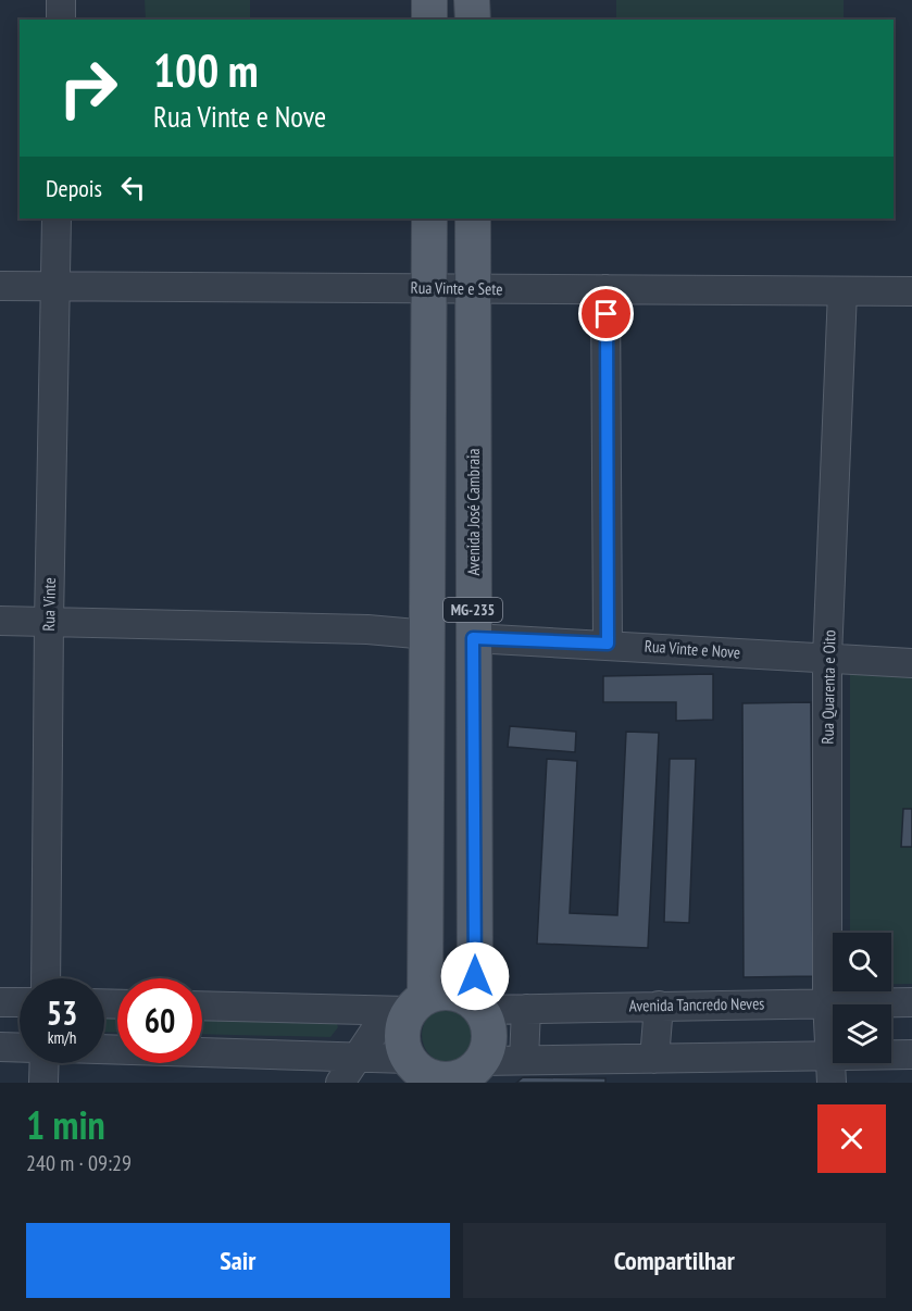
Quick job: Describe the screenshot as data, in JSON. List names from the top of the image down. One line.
{"streets":{"main road":["Avenida José Cambraia","MG-235"],"street":["Rua Vinte e Sete","Rua Vinte","Rua Vinte e Nove","Rua Quarenta e Oito","Avenida Tancredo Neves"]},"crossings":[["Rua Vinte e Sete","Avenida José Cambraia"],["Rua Vinte e Sete","Rua Vinte"],["Rua Vinte e Sete","MG-235"],["Rua Vinte e Sete","Rua Quarenta e Oito"],["Avenida José Cambraia","MG-235"],["Avenida José Cambraia","Rua Vinte e Nove"],["Avenida José Cambraia","Avenida Tancredo Neves"],["MG-235","Avenida Tancredo Neves"],["Rua Vinte e Nove","Rua Quarenta e Oito"],["Rua Quarenta e Oito","Avenida Tancredo Neves"]],"page":{"turn":["100 m","Rua Vinte e Nove"],"then":"Depois","speed":"53 km/h","limit":"60","heading":["1 min","240 m · 09:29"],"buttons":["Sair","Compartilhar"]}}
